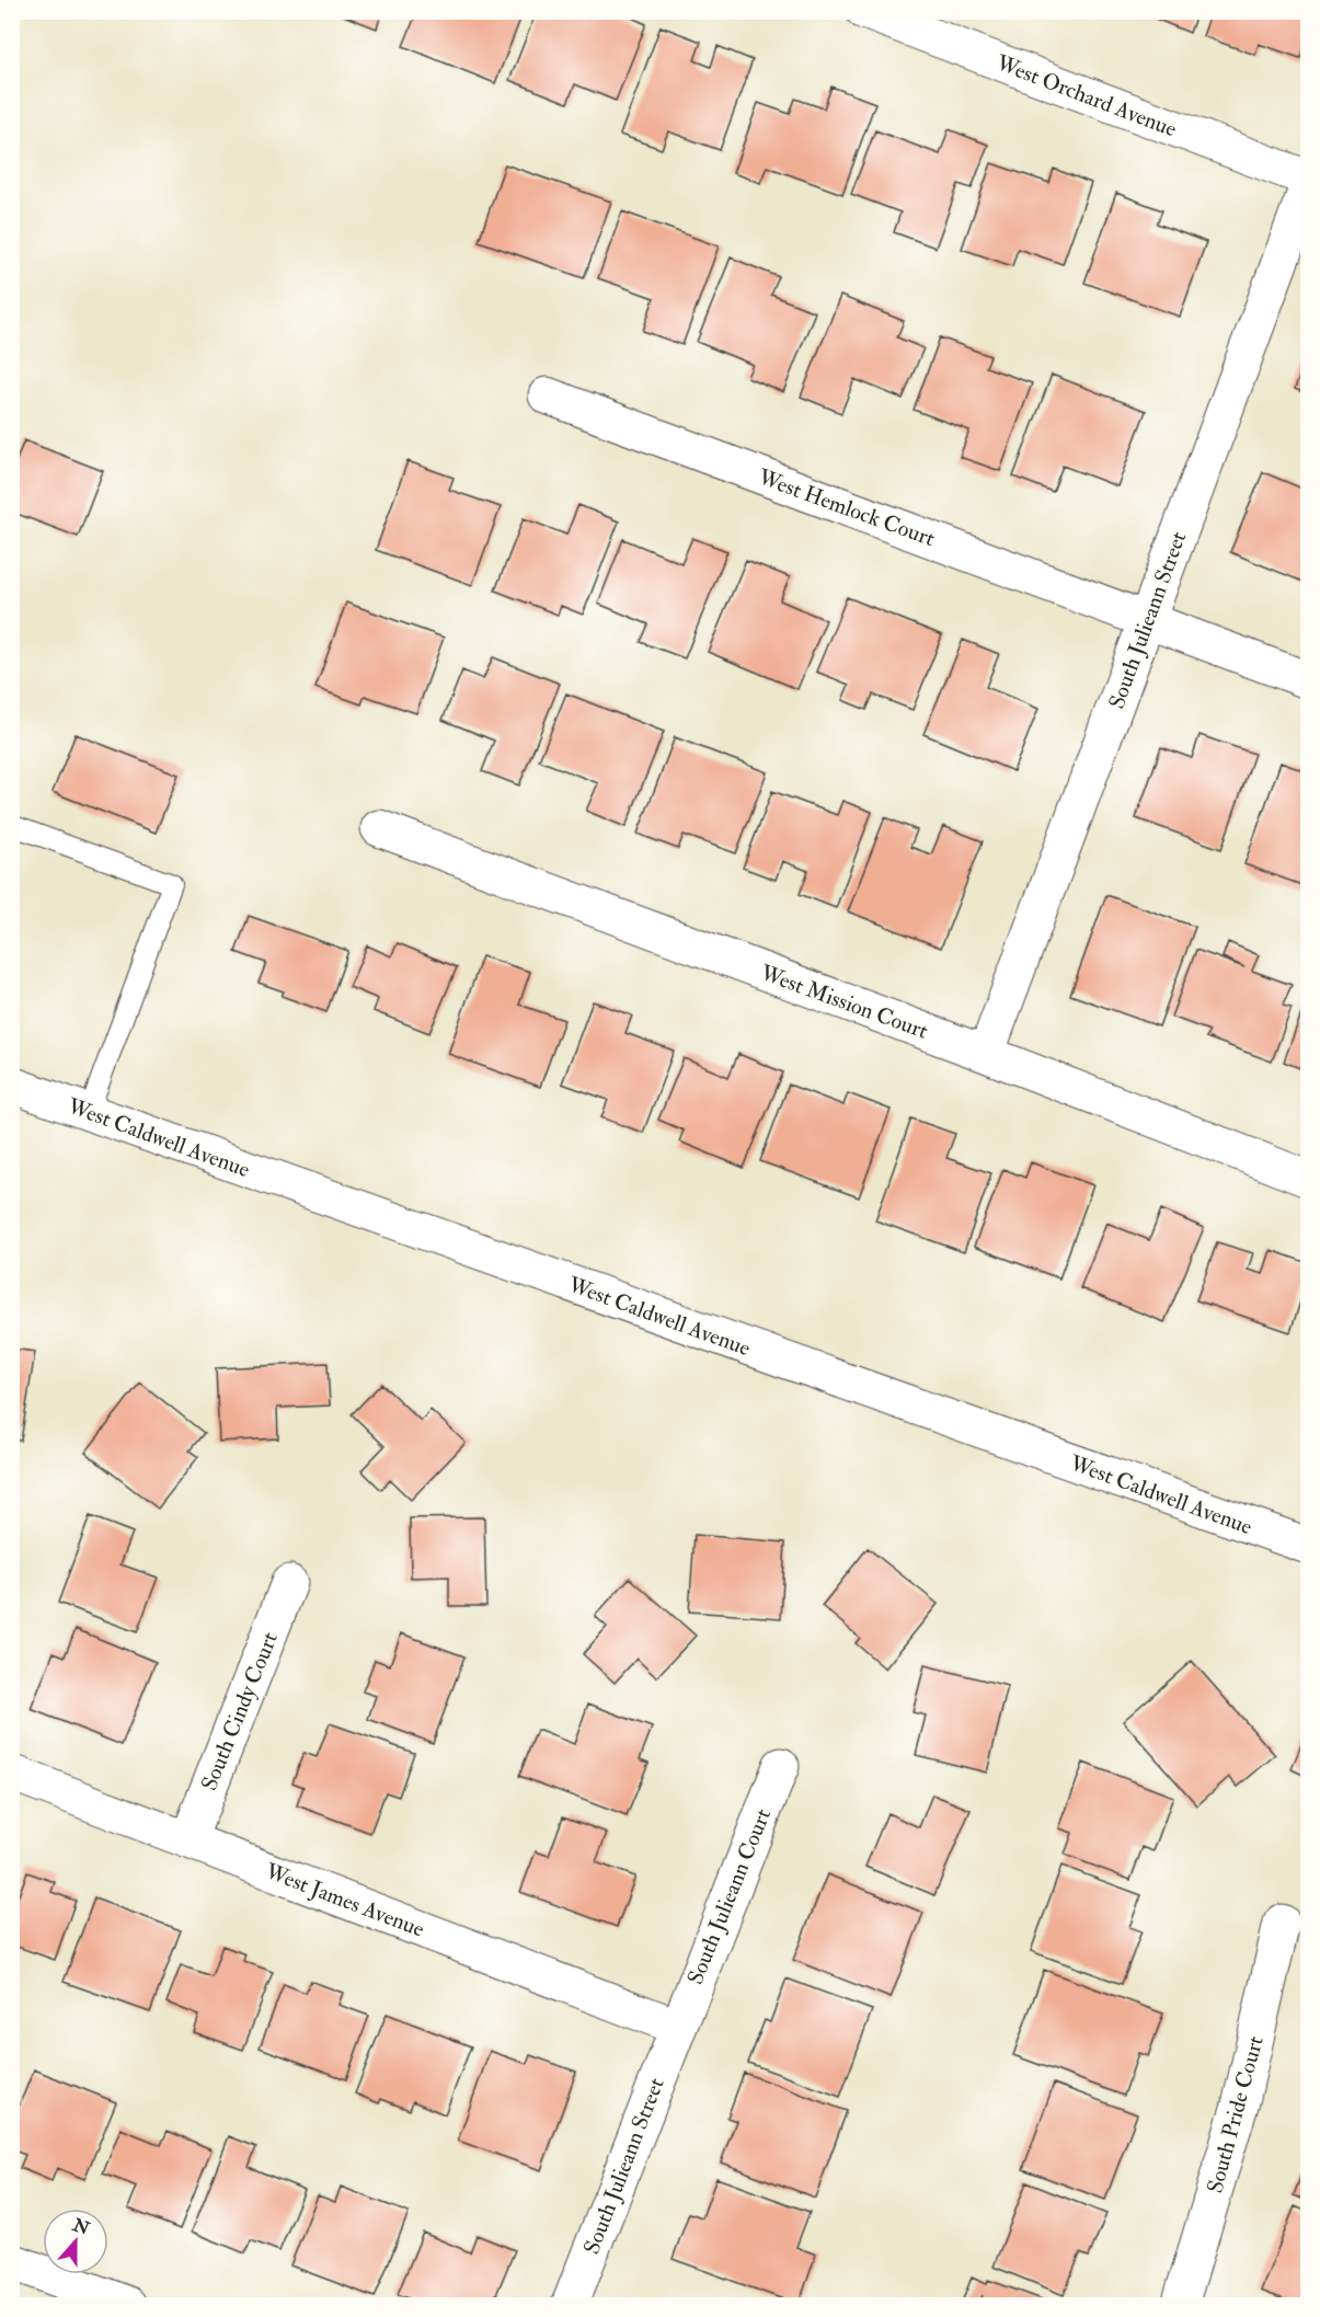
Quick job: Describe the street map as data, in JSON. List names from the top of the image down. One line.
{"streets":{"street":["West Orchard Avenue","West Hemlock Court","South Julieann Street","West Mission Court","West Caldwell Avenue","South Cindy Court","South Julieann Court","West James Avenue","South Pride Court"]},"crossings":[["West Hemlock Court","South Julieann Street"],["South Julieann Street","West Mission Court"],["South Julieann Street","South Julieann Court"],["South Julieann Street","West James Avenue"],["South Cindy Court","West James Avenue"],["South Julieann Court","West James Avenue"]],"north":"top"}
